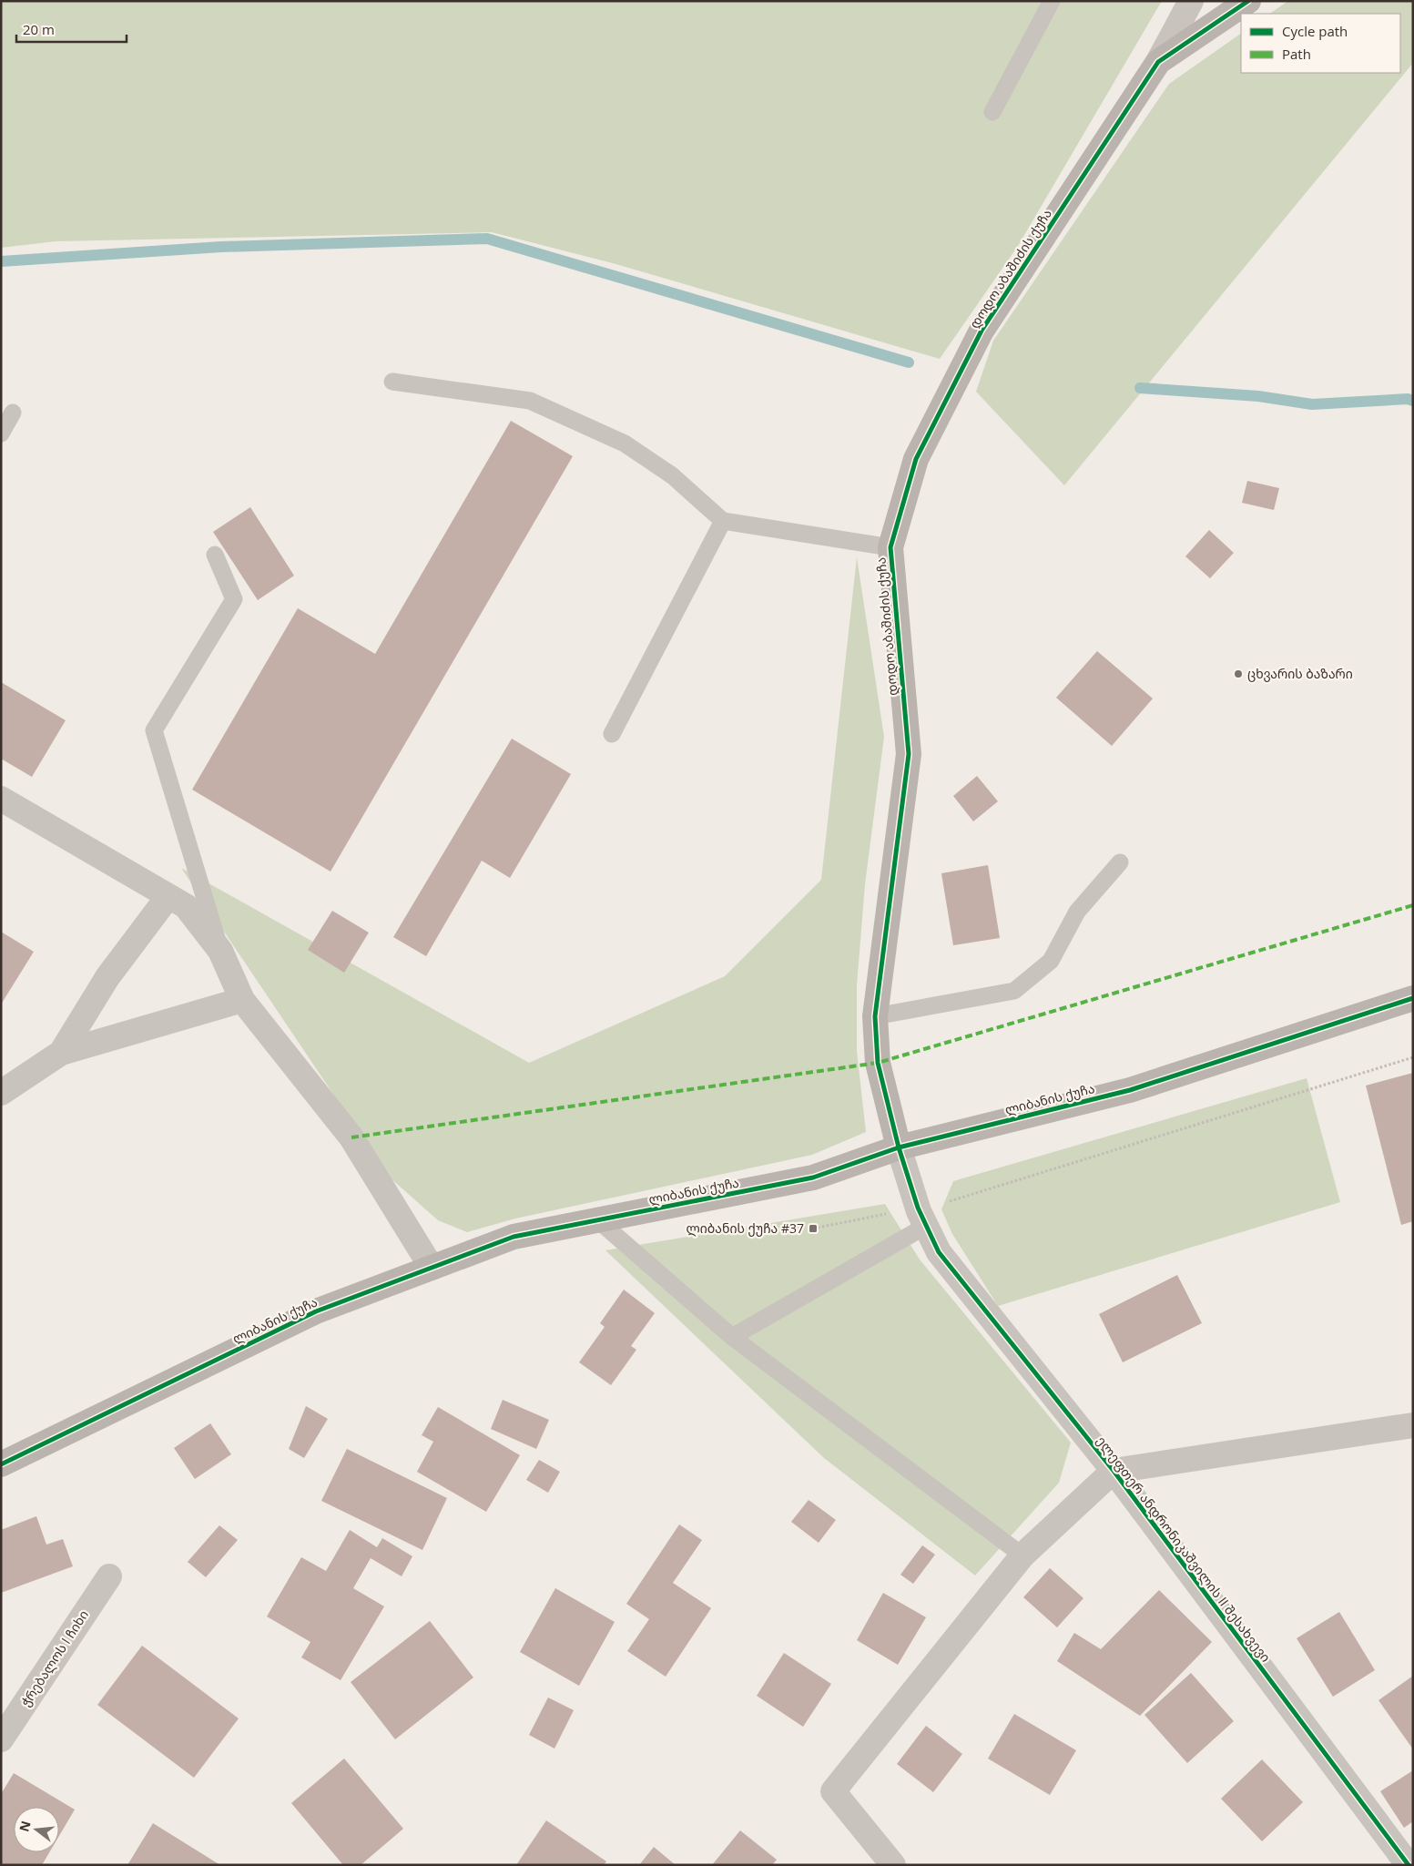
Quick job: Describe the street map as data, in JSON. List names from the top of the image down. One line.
{"streets":{"street":["დოდო აბაშიძის ქუჩა","ლიბანის ქუჩა","ელეფთერ ანდრონიკაშვილის II შესახვევი","ჭრებალოს I ჩიხი"]},"crossings":[["დოდო აბაშიძის ქუჩა","ლიბანის ქუჩა"],["დოდო აბაშიძის ქუჩა","ელეფთერ ანდრონიკაშვილის II შესახვევი"],["ლიბანის ქუჩა","ელეფთერ ანდრონიკაშვილის II შესახვევი"]],"places":{"other":["ცხვარის ბაზარი"],"transit":["ლიბანის ქუჩა #37"]},"legend":["Cycle path","Path"],"scale_bar":"20 m","north":"left"}
